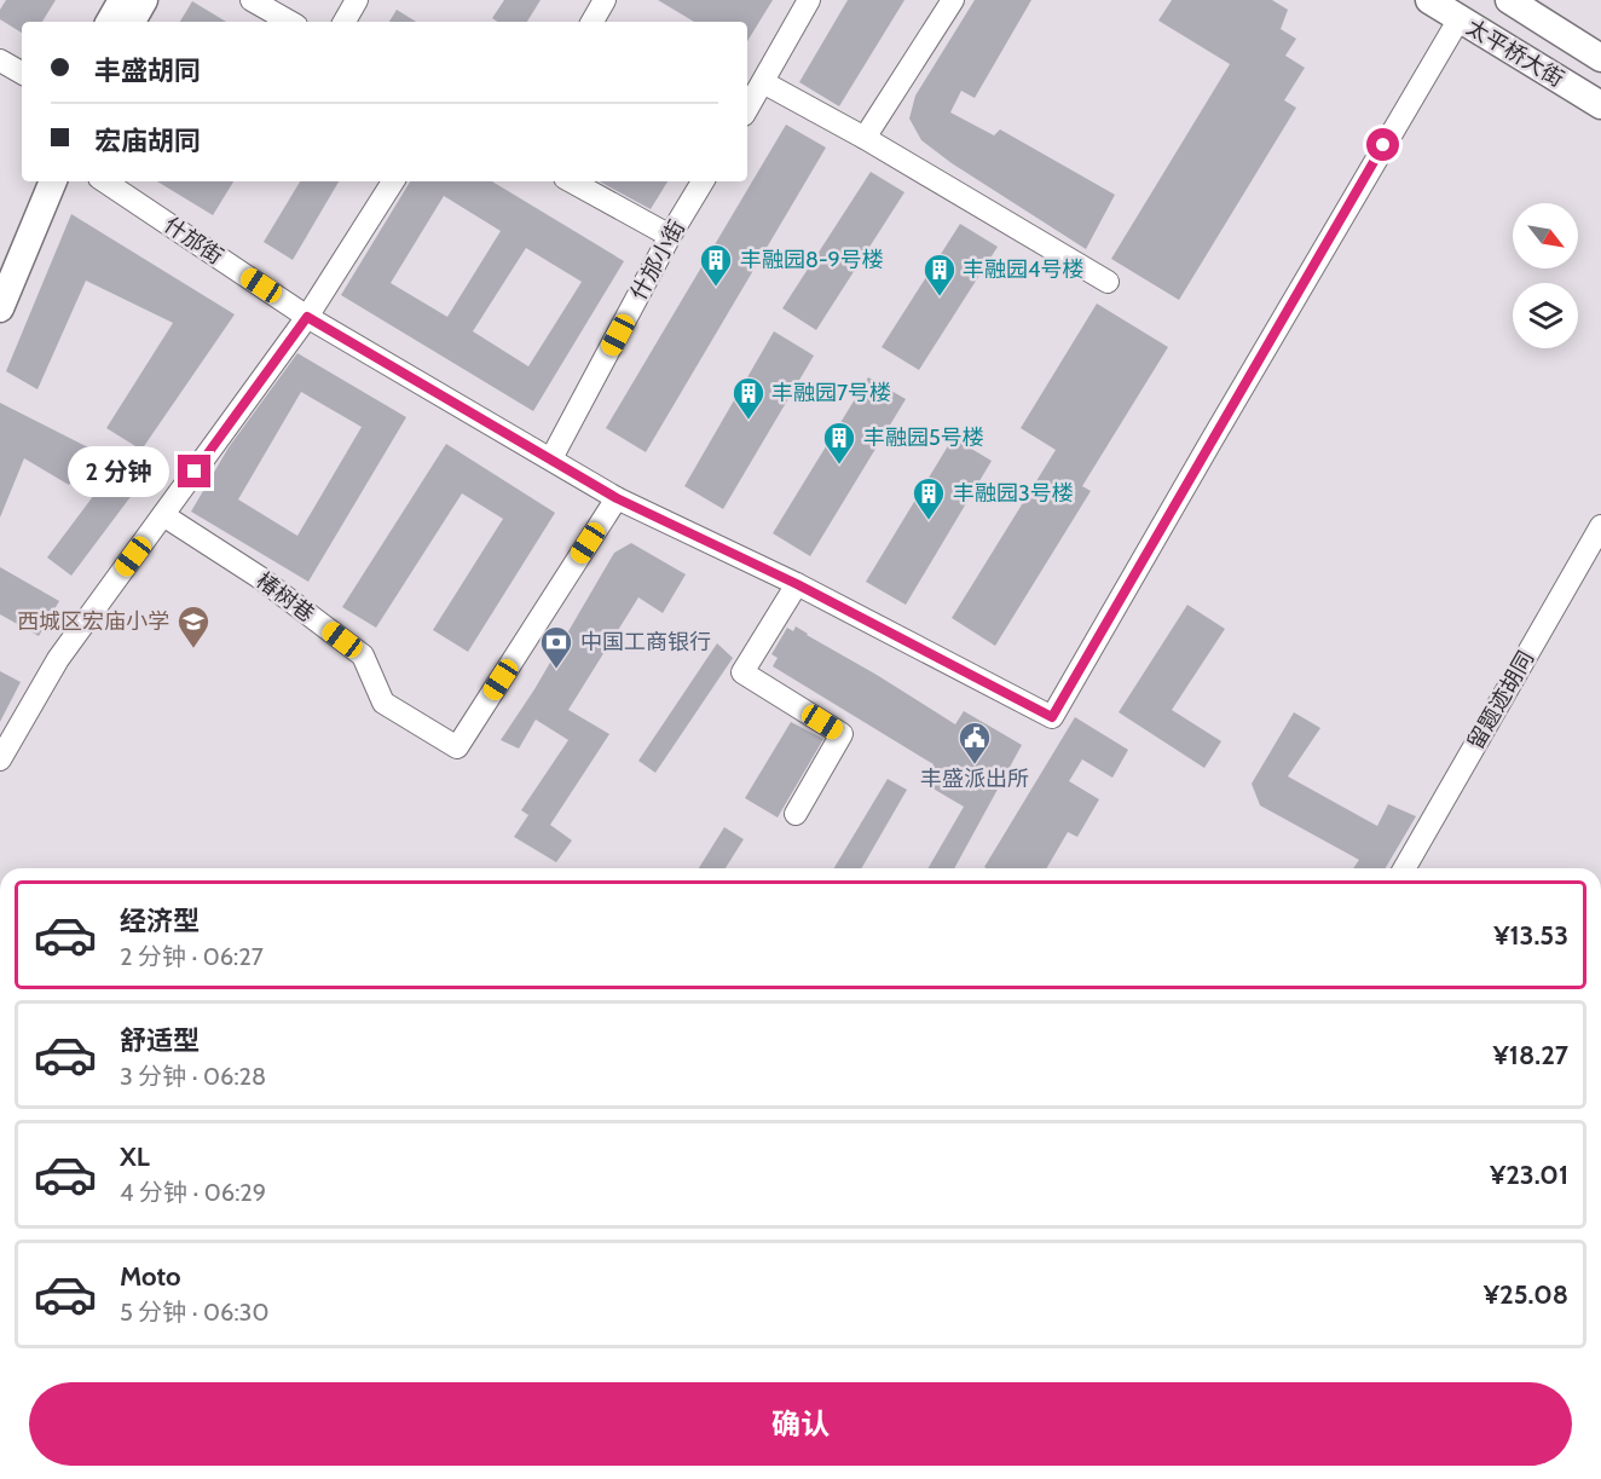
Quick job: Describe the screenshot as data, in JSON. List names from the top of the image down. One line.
{"streets":{"main road":["太平桥大街"],"street":["什邡街","什邡小街","椿树巷","留题迹胡同"]},"crossings":[["太平桥大街","什邡街"],["什邡街","什邡小街"],["什邡街","椿树巷"]],"places":{"building":["丰融园8-9号楼","丰融园4号楼","丰融园7号楼","丰融园5号楼","丰融园3号楼"],"school or university":["西城区宏庙小学"],"bank":["中国工商银行"],"public building":["丰盛派出所"]},"north":"bottom right","page":{"banner":["丰盛胡同","宏庙胡同"],"bubble":"2 分钟","list":[{"name":"经济型","note":"2 分钟 · 06:27","value":"¥13.53"},{"name":"舒适型","note":"3 分钟 · 06:28","value":"¥18.27"},{"name":"XL","note":"4 分钟 · 06:29","value":"¥23.01"},{"name":"Moto","note":"5 分钟 · 06:30","value":"¥25.08"}],"buttons":"确认"}}
